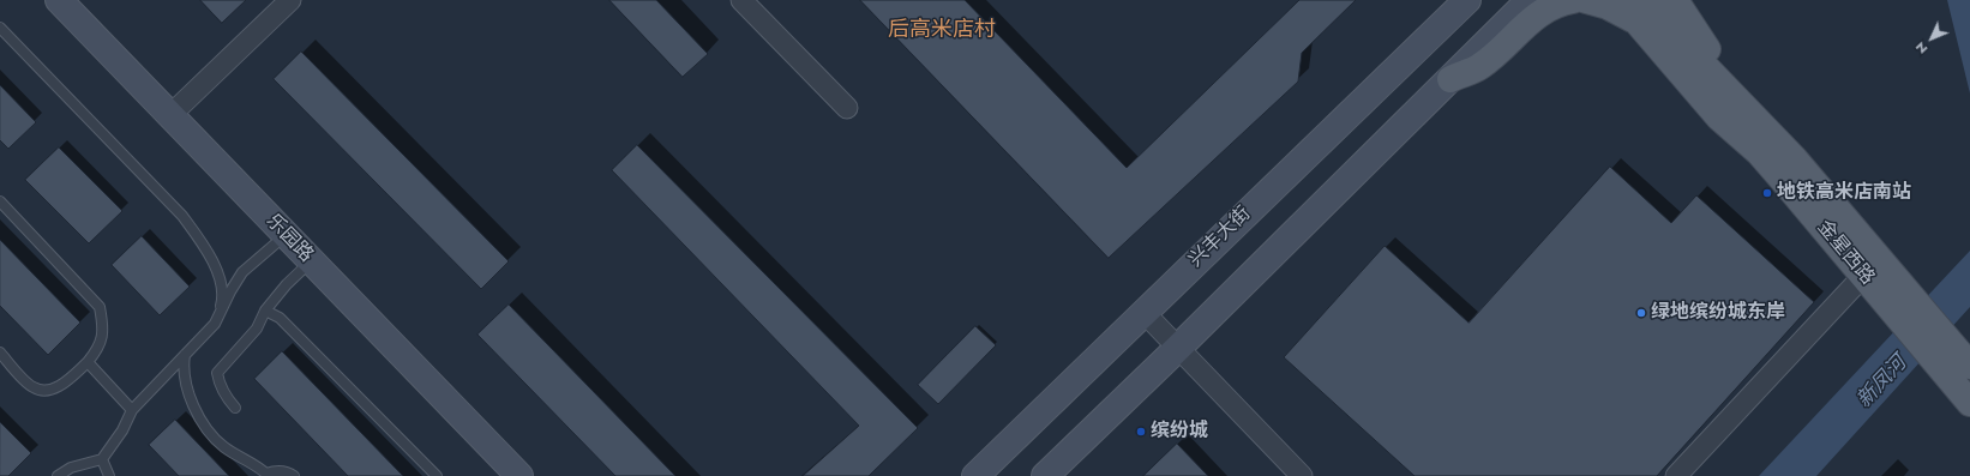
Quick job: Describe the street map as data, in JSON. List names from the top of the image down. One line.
{"streets":{"main road":["兴丰大街","乐园路","金星西路"]},"districts":["后高米店村"],"water":["新凤河"],"places":["地铁高米店南站","绿地缤纷城东岸","缤纷城"],"north":"bottom left"}
